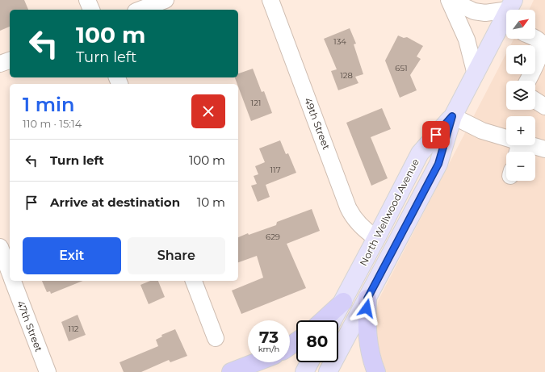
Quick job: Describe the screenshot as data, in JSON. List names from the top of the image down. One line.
{"streets":{"main road":["North Wellwood Avenue"],"street":["49th Street","47th Street"]},"crossings":[["49th Street","North Wellwood Avenue"]],"house_numbers":["134","651","128","121","117","629","112"],"north":"top right","page":{"map_buttons":["+","−"],"turn":["100 m","Turn left"],"heading":["1 min","110 m · 15:14"],"list":[{"name":"Turn left","value":"100 m"},{"name":"Arrive at destination","value":"10 m"}],"buttons":["Exit","Share"],"speed":"73 km/h","limit":"80"}}
